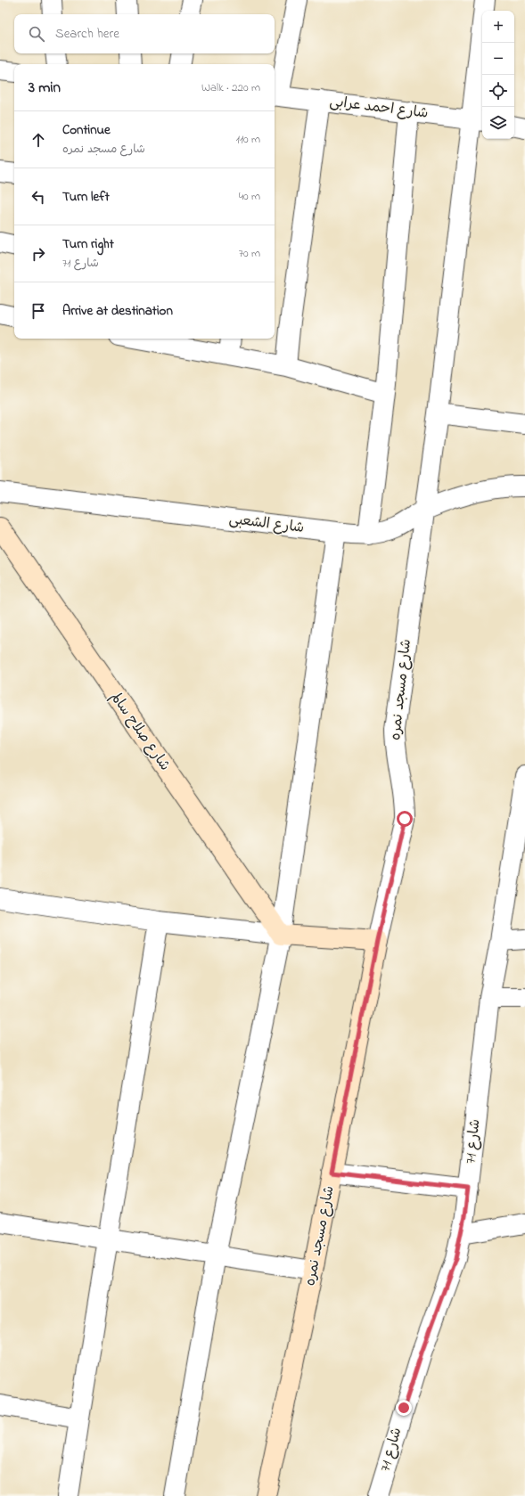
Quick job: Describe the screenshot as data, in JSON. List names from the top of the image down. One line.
{"streets":{"street":["شارع احمد عرابى","شارع الشعبى","شارع مسجد نمره","شارع صلاح سالم","شارع 71"]},"crossings":[["شارع احمد عرابى","شارع مسجد نمره"],["شارع الشعبى","شارع مسجد نمره"]],"page":{"map_buttons":["+","−"],"search":"Search here","heading":["3 min","Walk · 220 m"],"list":[["Continue","شارع مسجد نمره","110 m"],["Turn left","40 m"],["Turn right","شارع 71","70 m"],"Arrive at destination"]}}
